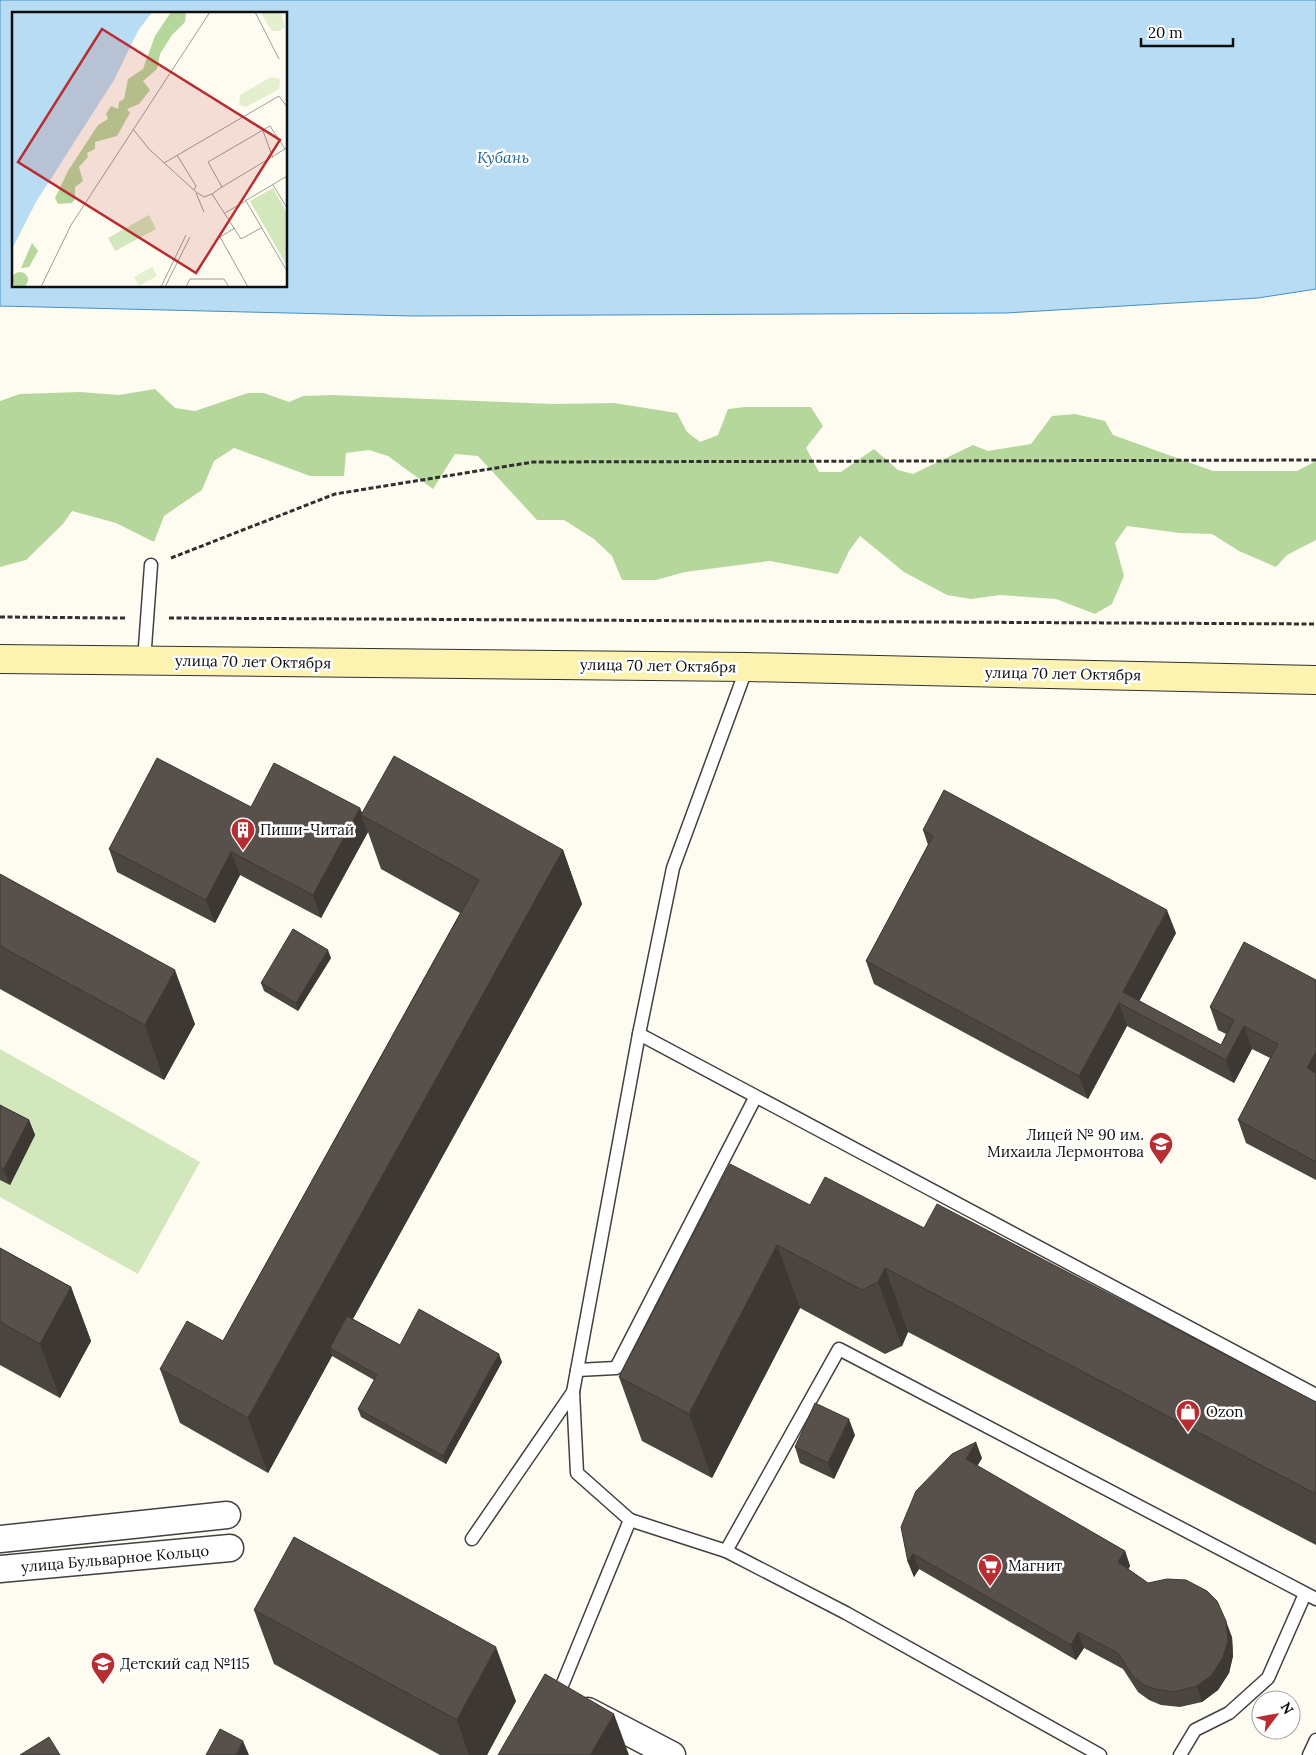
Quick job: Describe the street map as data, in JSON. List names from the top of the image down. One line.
{"streets":{"main road":["улица 70 лет Октября"],"street":["улица Бульварное Кольцо"]},"water":["Кубань"],"places":{"building":["Пиши-Читай"],"school or university":["Лицей № 90 им. Михаила Лермонтова","Детский сад №115"],"shop":["Ozon"],"supermarket":["Магнит"]},"scale_bar":"20 m","north":"top right"}
